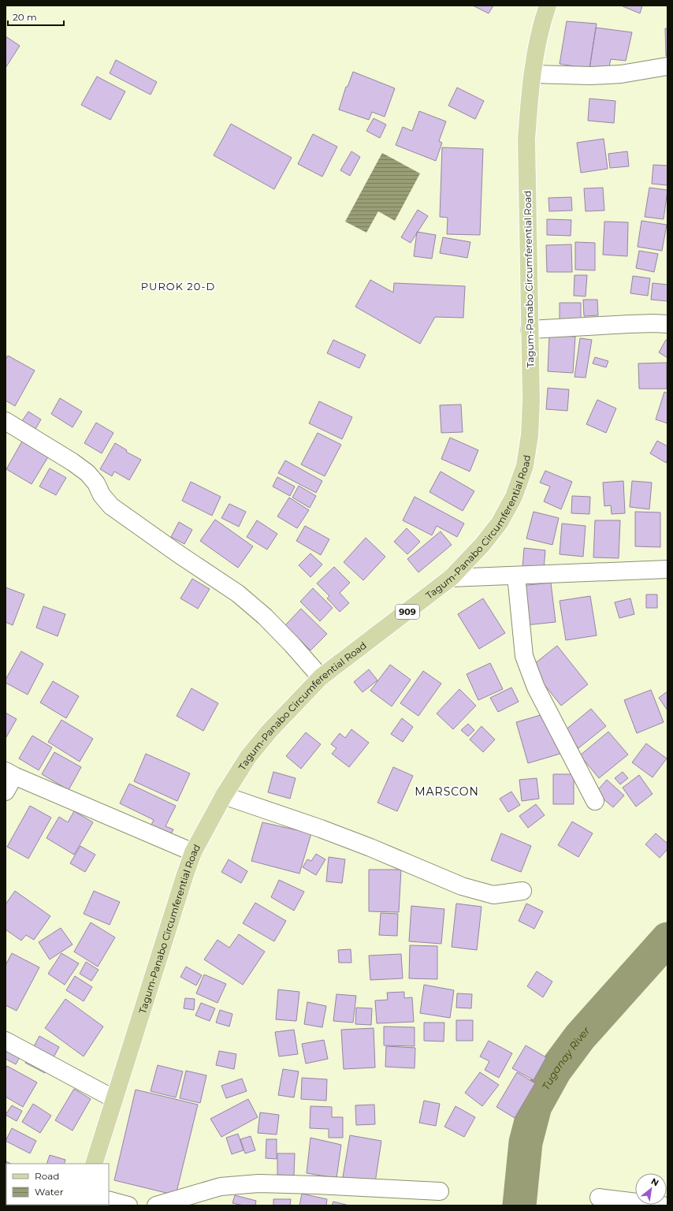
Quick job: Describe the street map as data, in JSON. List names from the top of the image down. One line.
{"streets":{"main road":["Tagum-Panabo Circumferential Road","909"]},"districts":["PUROK 20-D","MARSCON"],"water":["Tuganay River"],"legend":["Road","Water"],"scale_bar":"20 m","north":"top right"}
